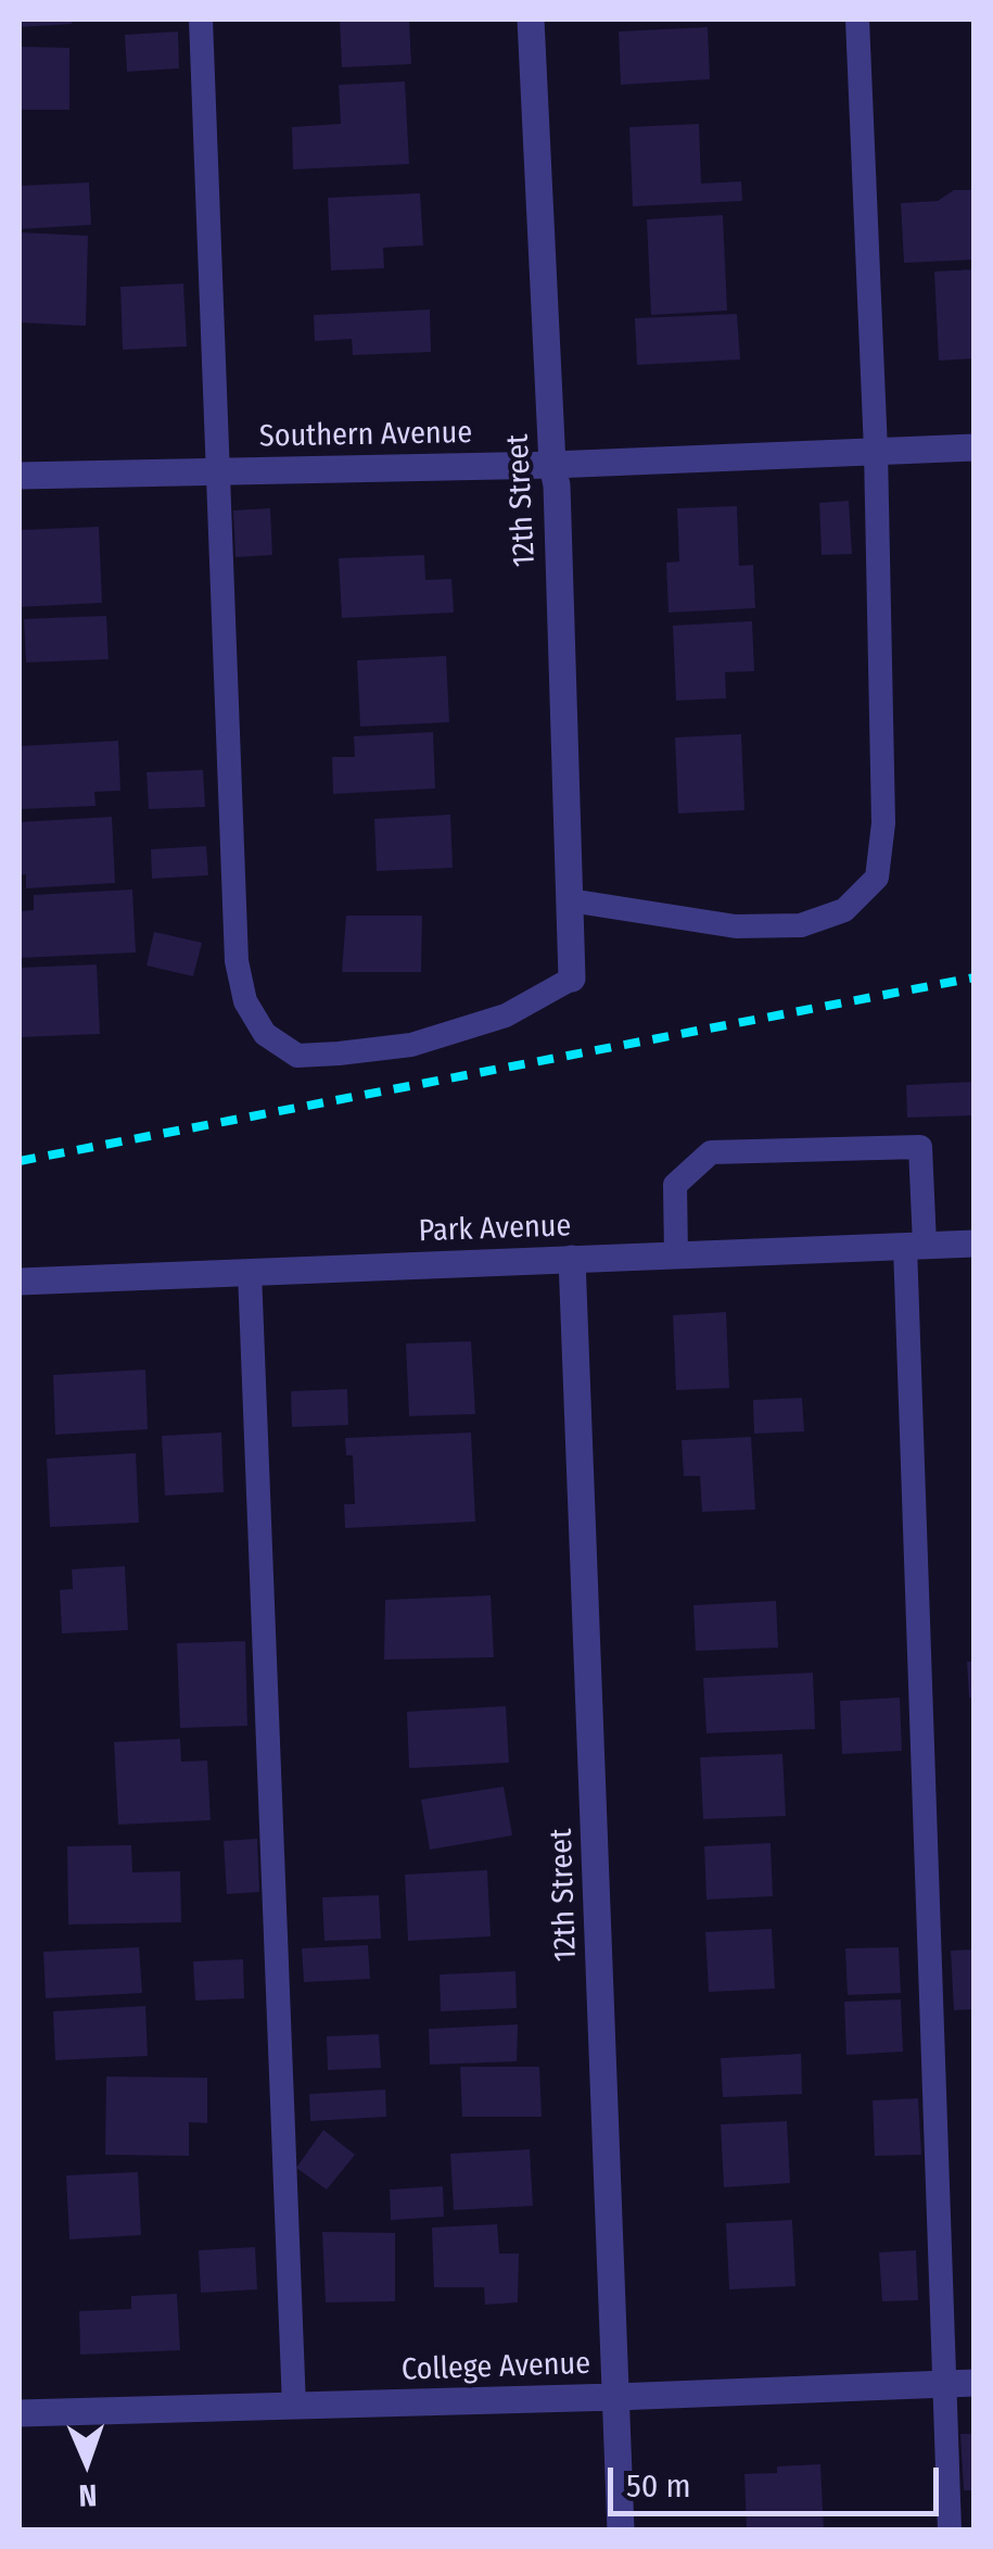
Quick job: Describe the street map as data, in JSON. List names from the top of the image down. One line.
{"streets":{"street":["Southern Avenue","12th Street","Park Avenue","College Avenue"]},"crossings":[["Southern Avenue","12th Street"],["12th Street","Park Avenue"],["12th Street","College Avenue"]],"scale_bar":"50 m","north":"bottom"}
